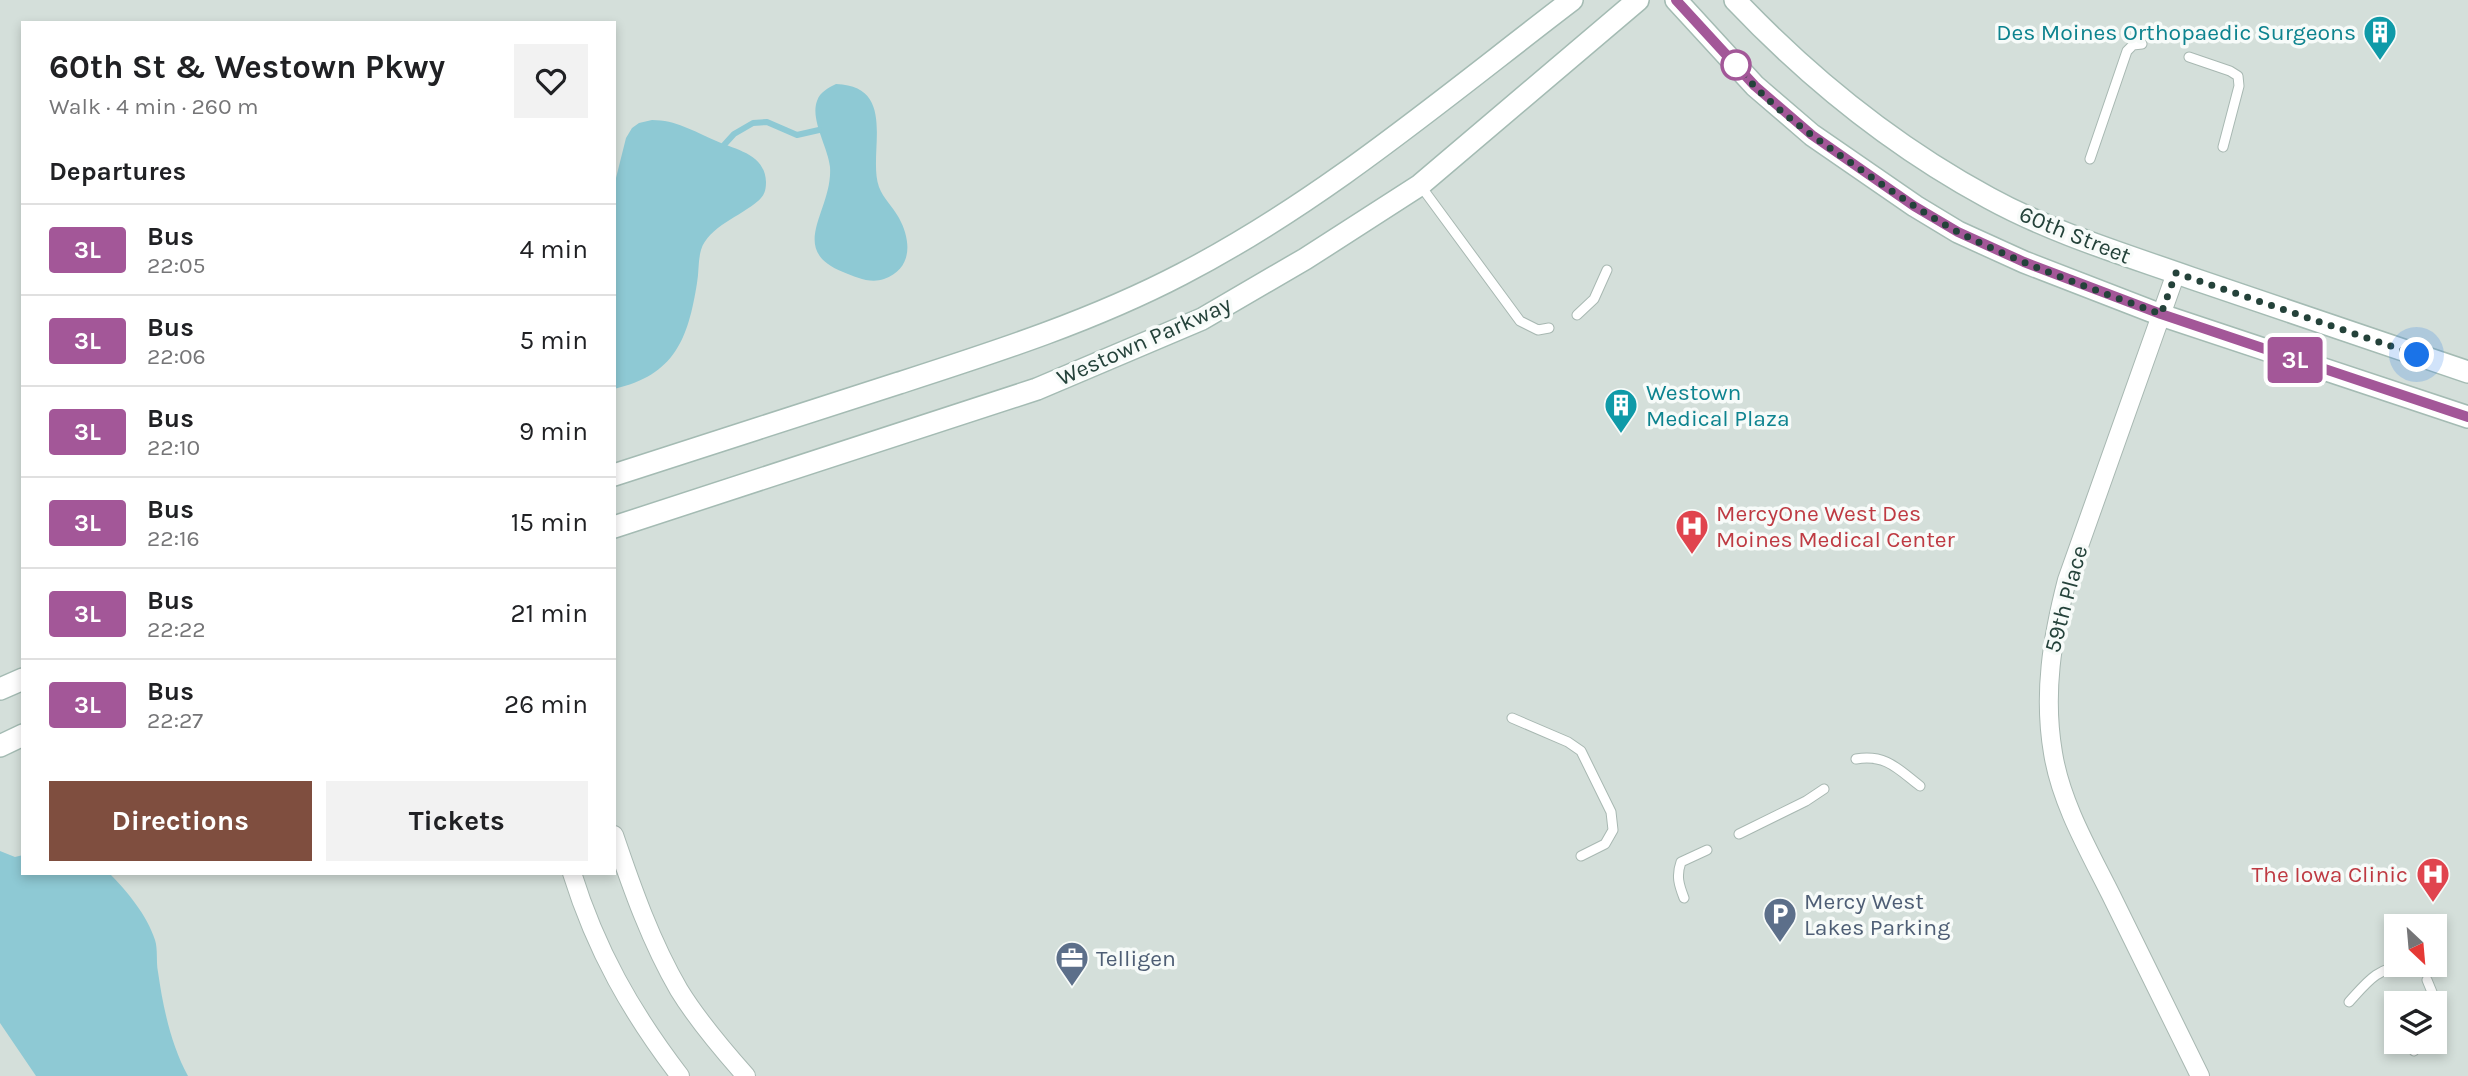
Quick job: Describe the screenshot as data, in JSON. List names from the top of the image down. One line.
{"streets":{"street":["60th Street","Westown Parkway","59th Place"]},"crossings":[["60th Street","59th Place"]],"places":{"building":["Des Moines Orthopaedic Surgeons","Westown Medical Plaza"],"hospital":["MercyOne West Des Moines Medical Center","The Iowa Clinic"],"parking":["Mercy West Lakes Parking"],"office":["Telligen"]},"lines":["bus line 3L"],"north":"bottom right","page":{"on_map":"3L","heading":[["60th St & Westown Pkwy","Walk · 4 min · 260 m"],"Departures"],"list":[{"mark":"3L","name":"Bus","note":"22:05","value":"4 min"},{"mark":"3L","name":"Bus","note":"22:06","value":"5 min"},{"mark":"3L","name":"Bus","note":"22:10","value":"9 min"},{"mark":"3L","name":"Bus","note":"22:16","value":"15 min"},{"mark":"3L","name":"Bus","note":"22:22","value":"21 min"},{"mark":"3L","name":"Bus","note":"22:27","value":"26 min"}],"buttons":["Directions","Tickets"]}}
